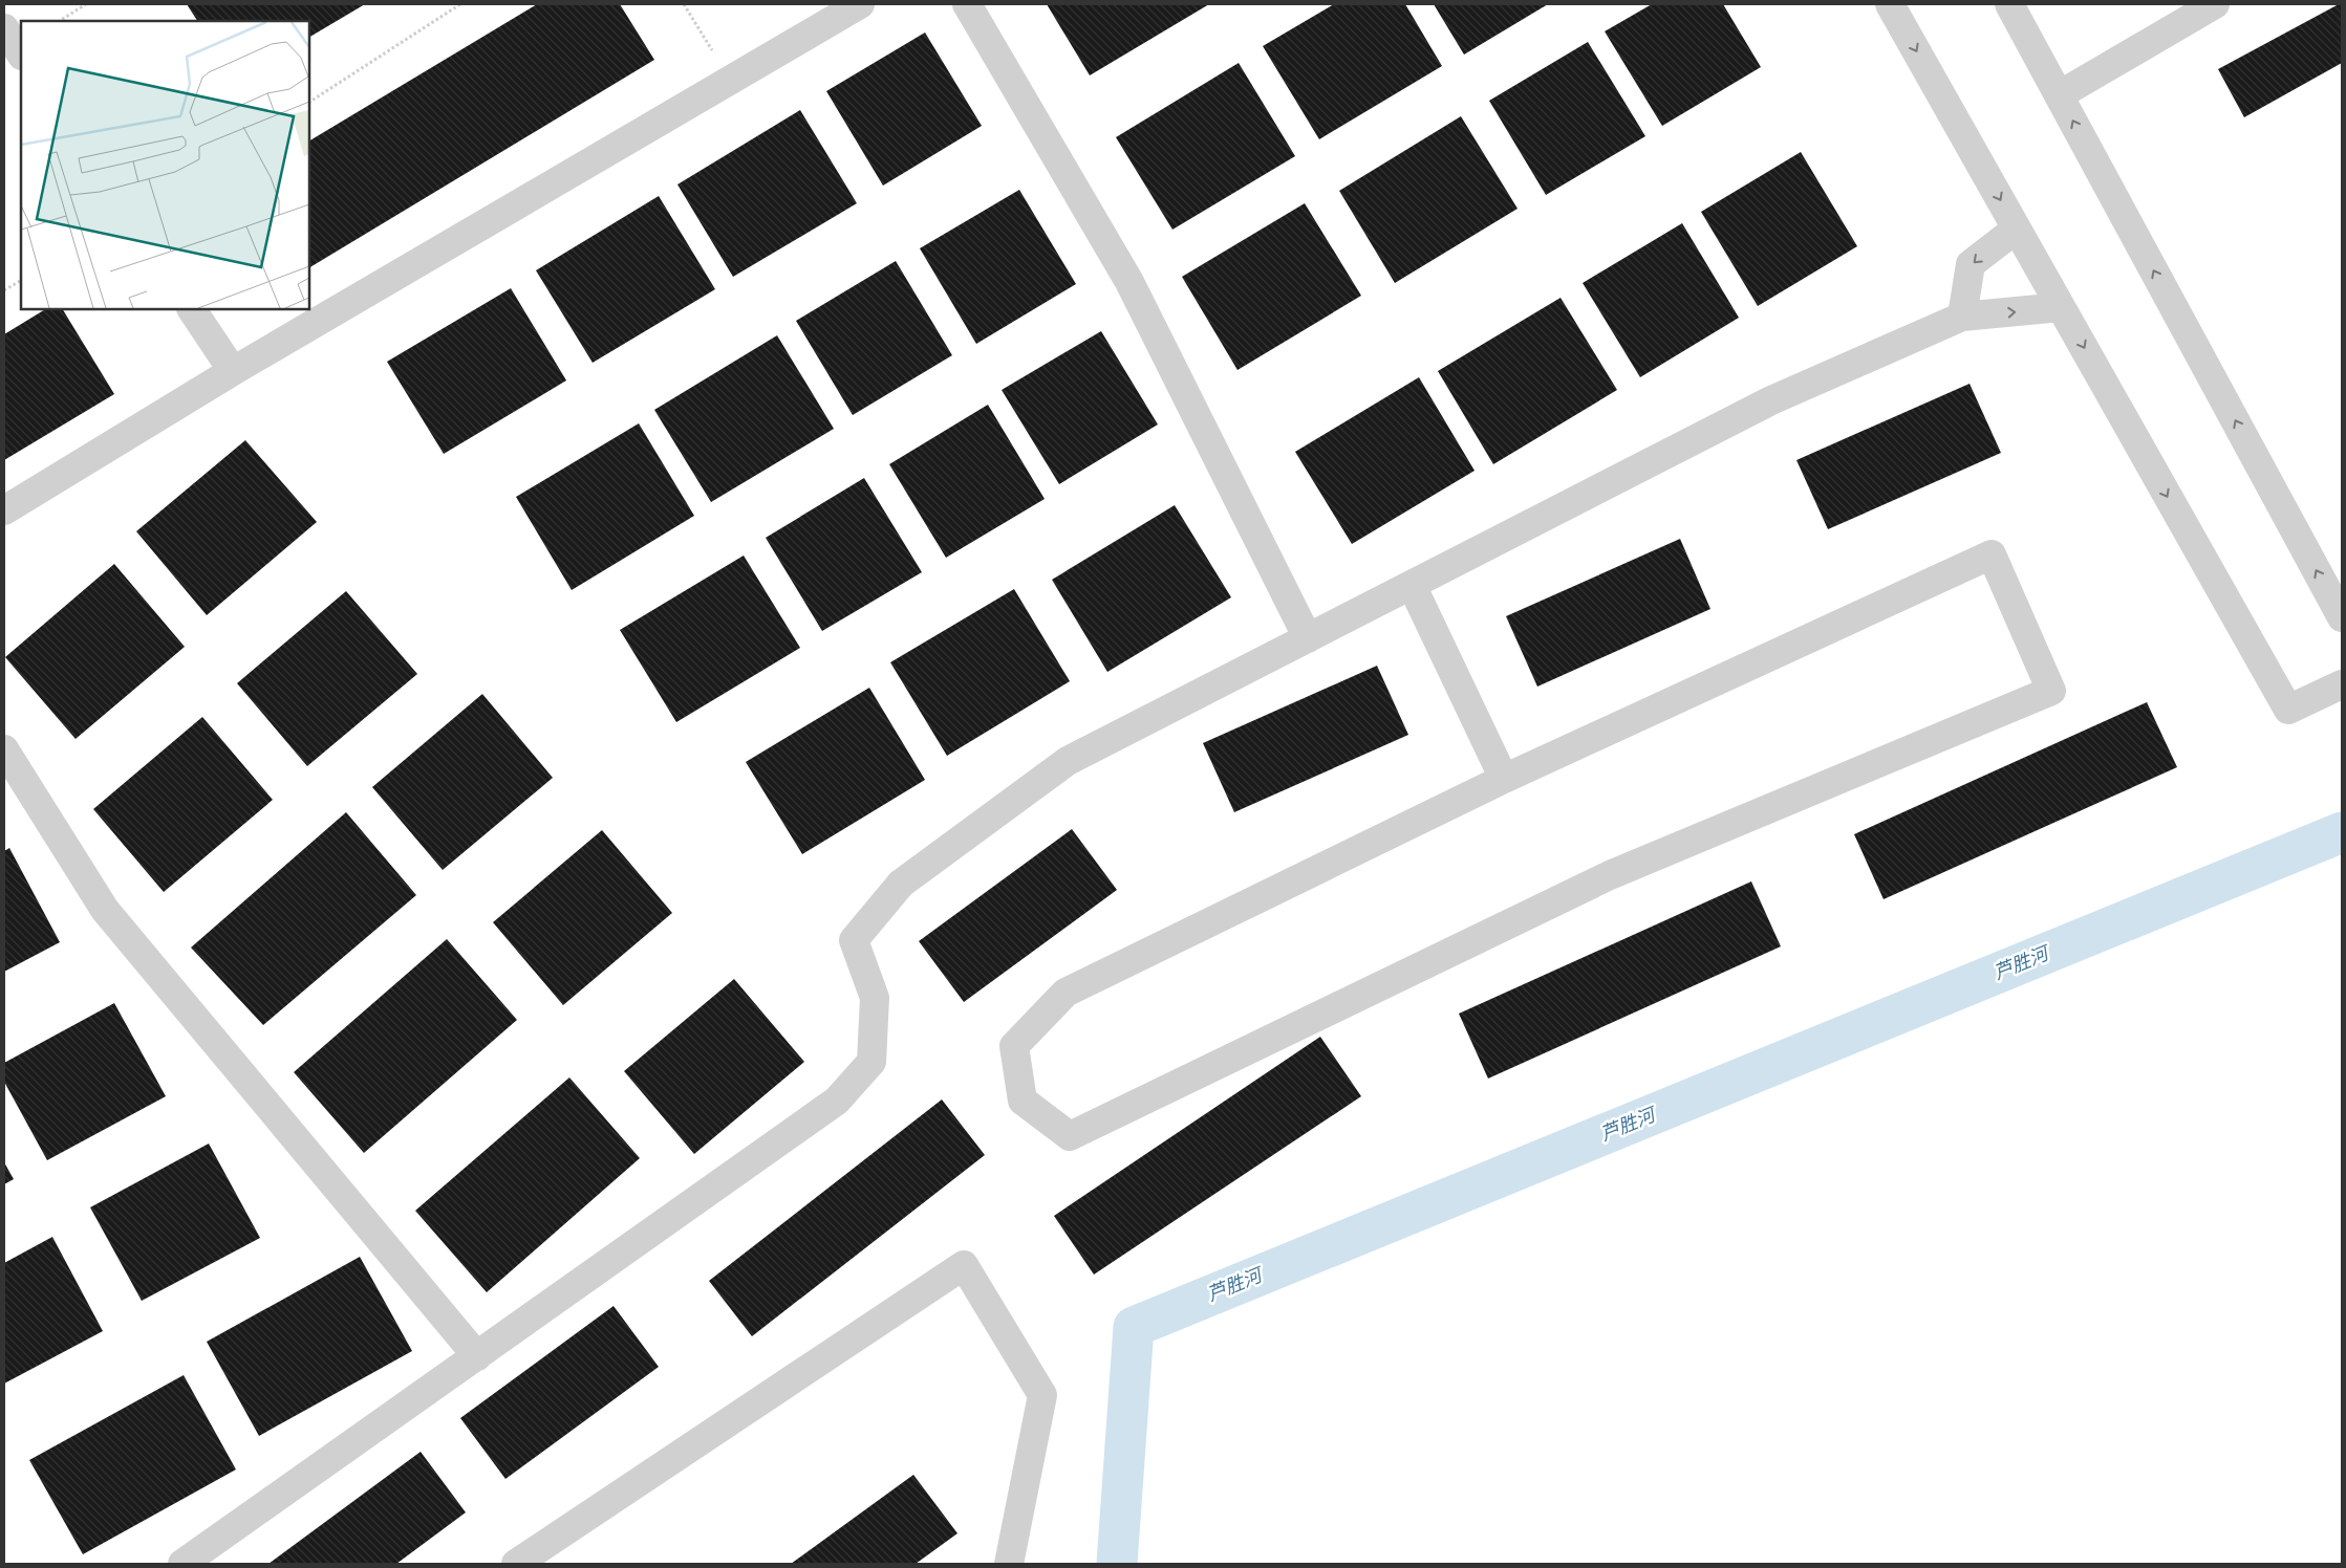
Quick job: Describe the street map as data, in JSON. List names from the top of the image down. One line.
{"water":["芦胜河"]}
